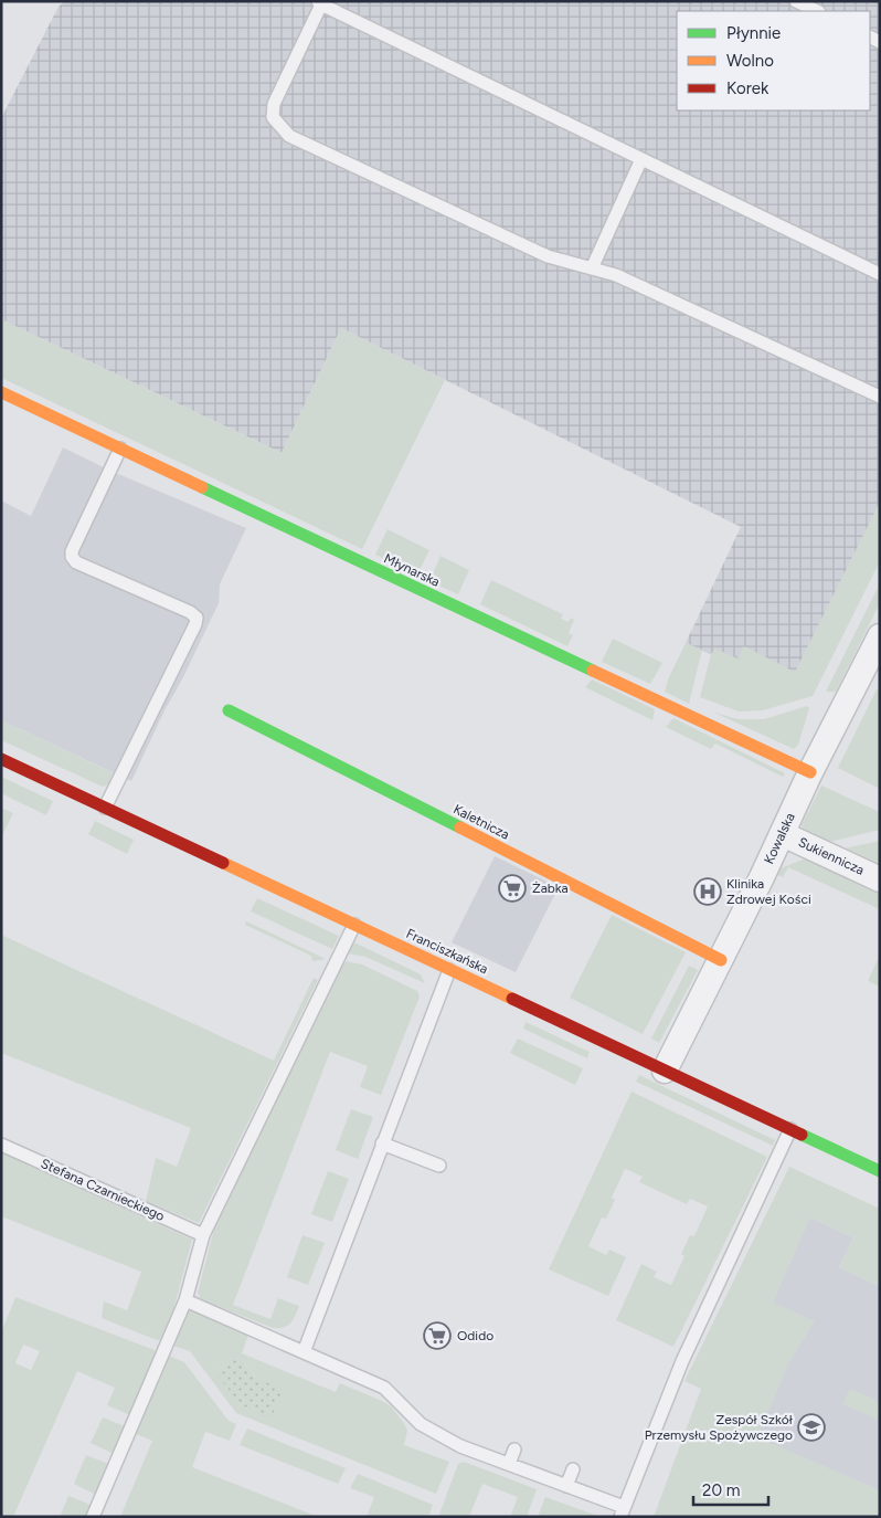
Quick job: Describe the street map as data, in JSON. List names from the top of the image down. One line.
{"streets":{"street":["Młynarska","Kaletnicza","Kowalska","Sukiennicza","Franciszkańska"],"lane":["Stefana Czarnieckiego"]},"crossings":[["Młynarska","Kowalska"],["Kaletnicza","Kowalska"],["Kowalska","Sukiennicza"],["Kowalska","Franciszkańska"]],"places":{"supermarket":["Żabka","Odido"],"hospital":["Klinika Zdrowej Kości"],"school or university":["Zespół Szkół Przemysłu Spożywczego"]},"legend":["Płynnie","Wolno","Korek"],"scale_bar":"20 m"}
